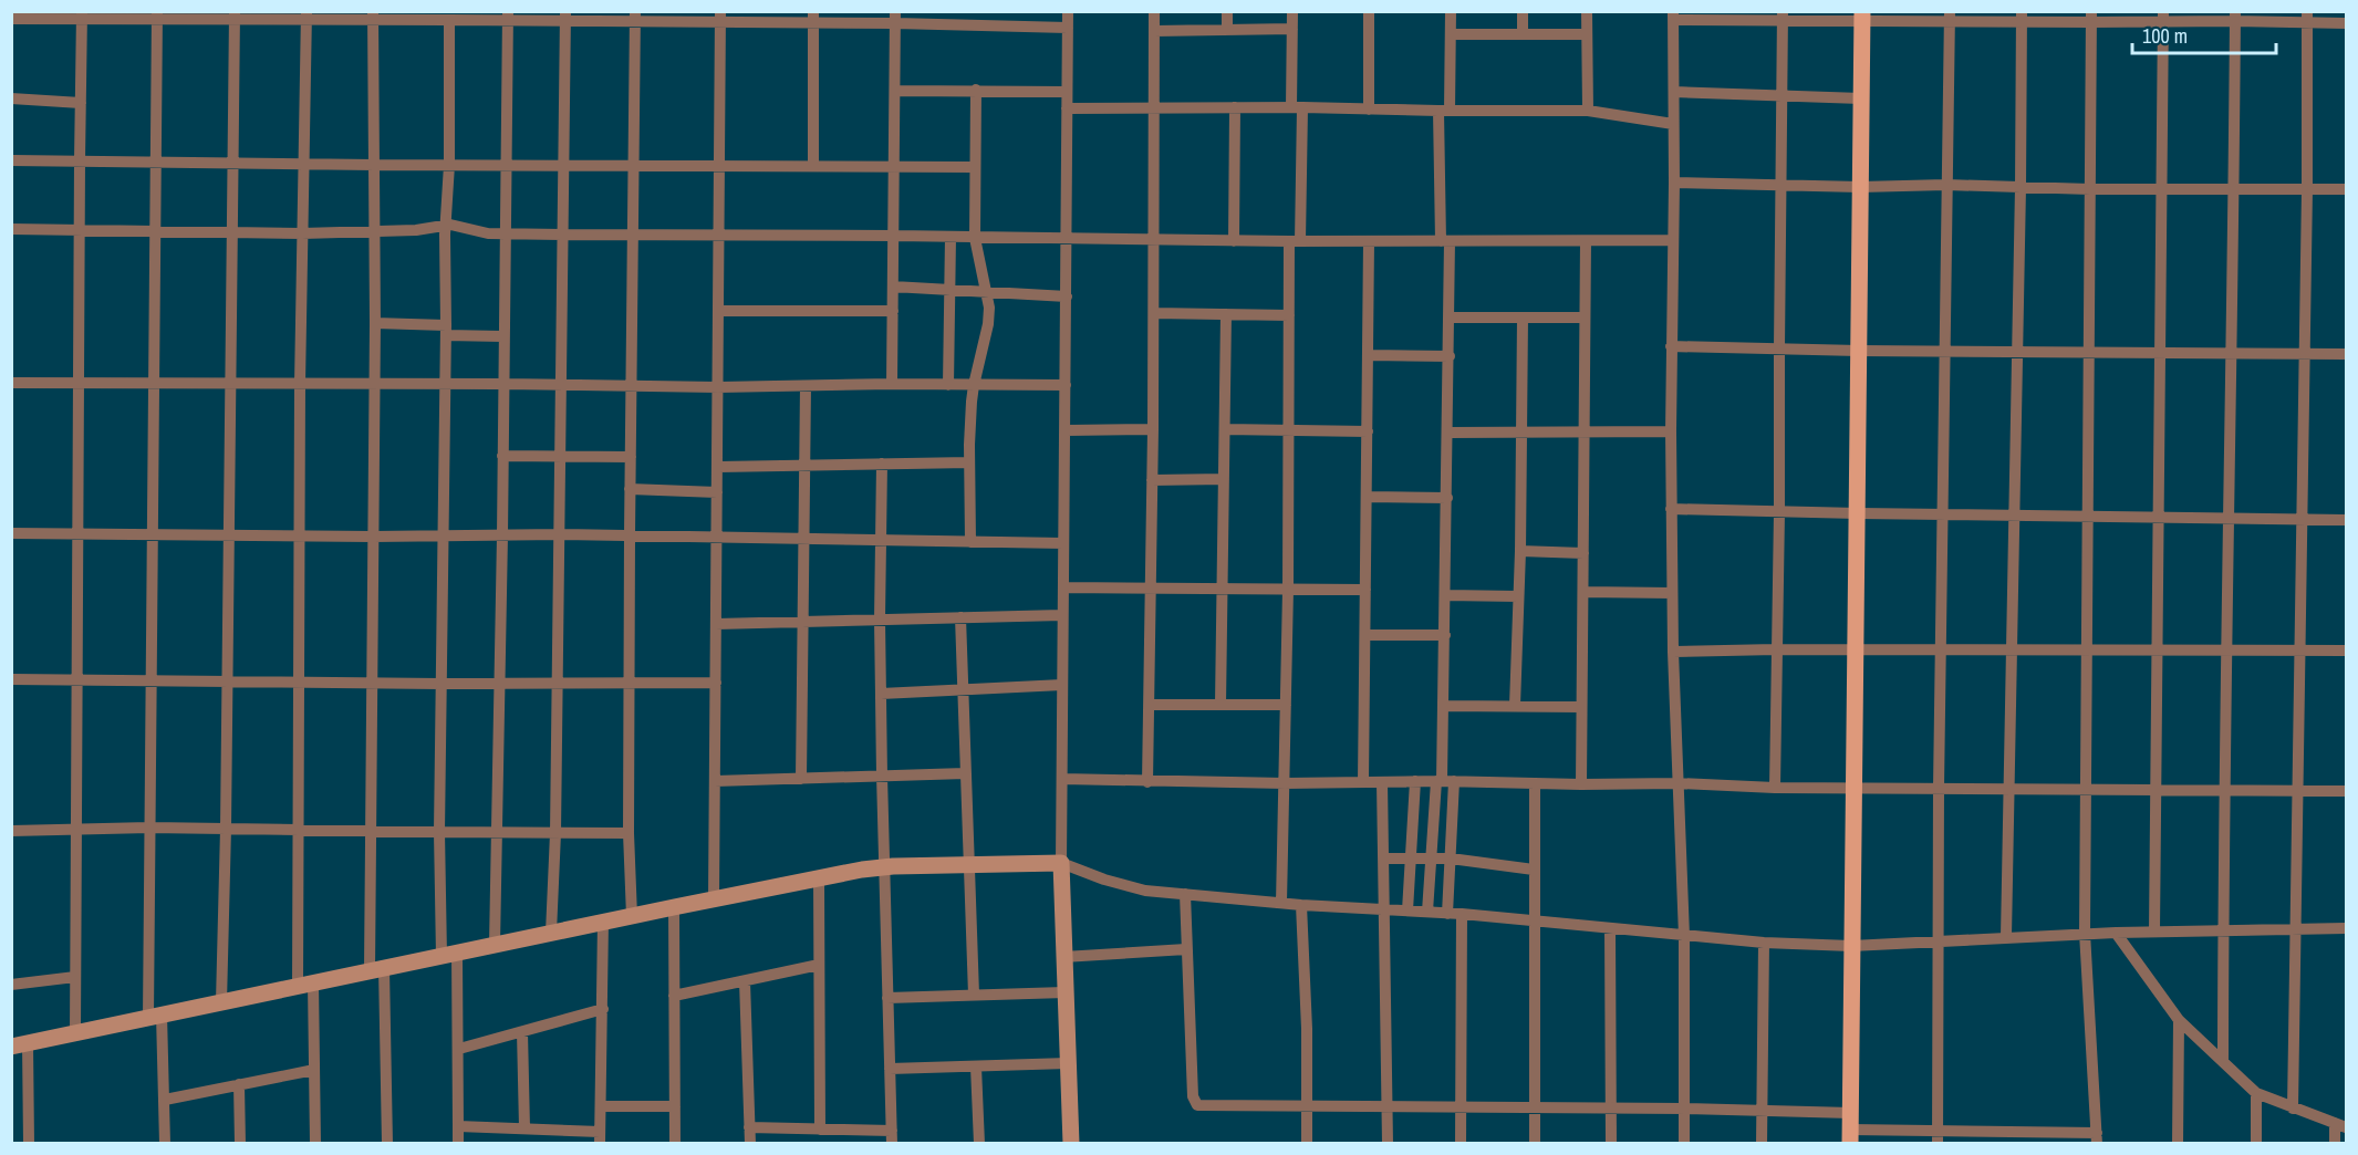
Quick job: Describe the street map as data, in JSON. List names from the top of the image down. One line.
{"scale_bar":"100 m"}
